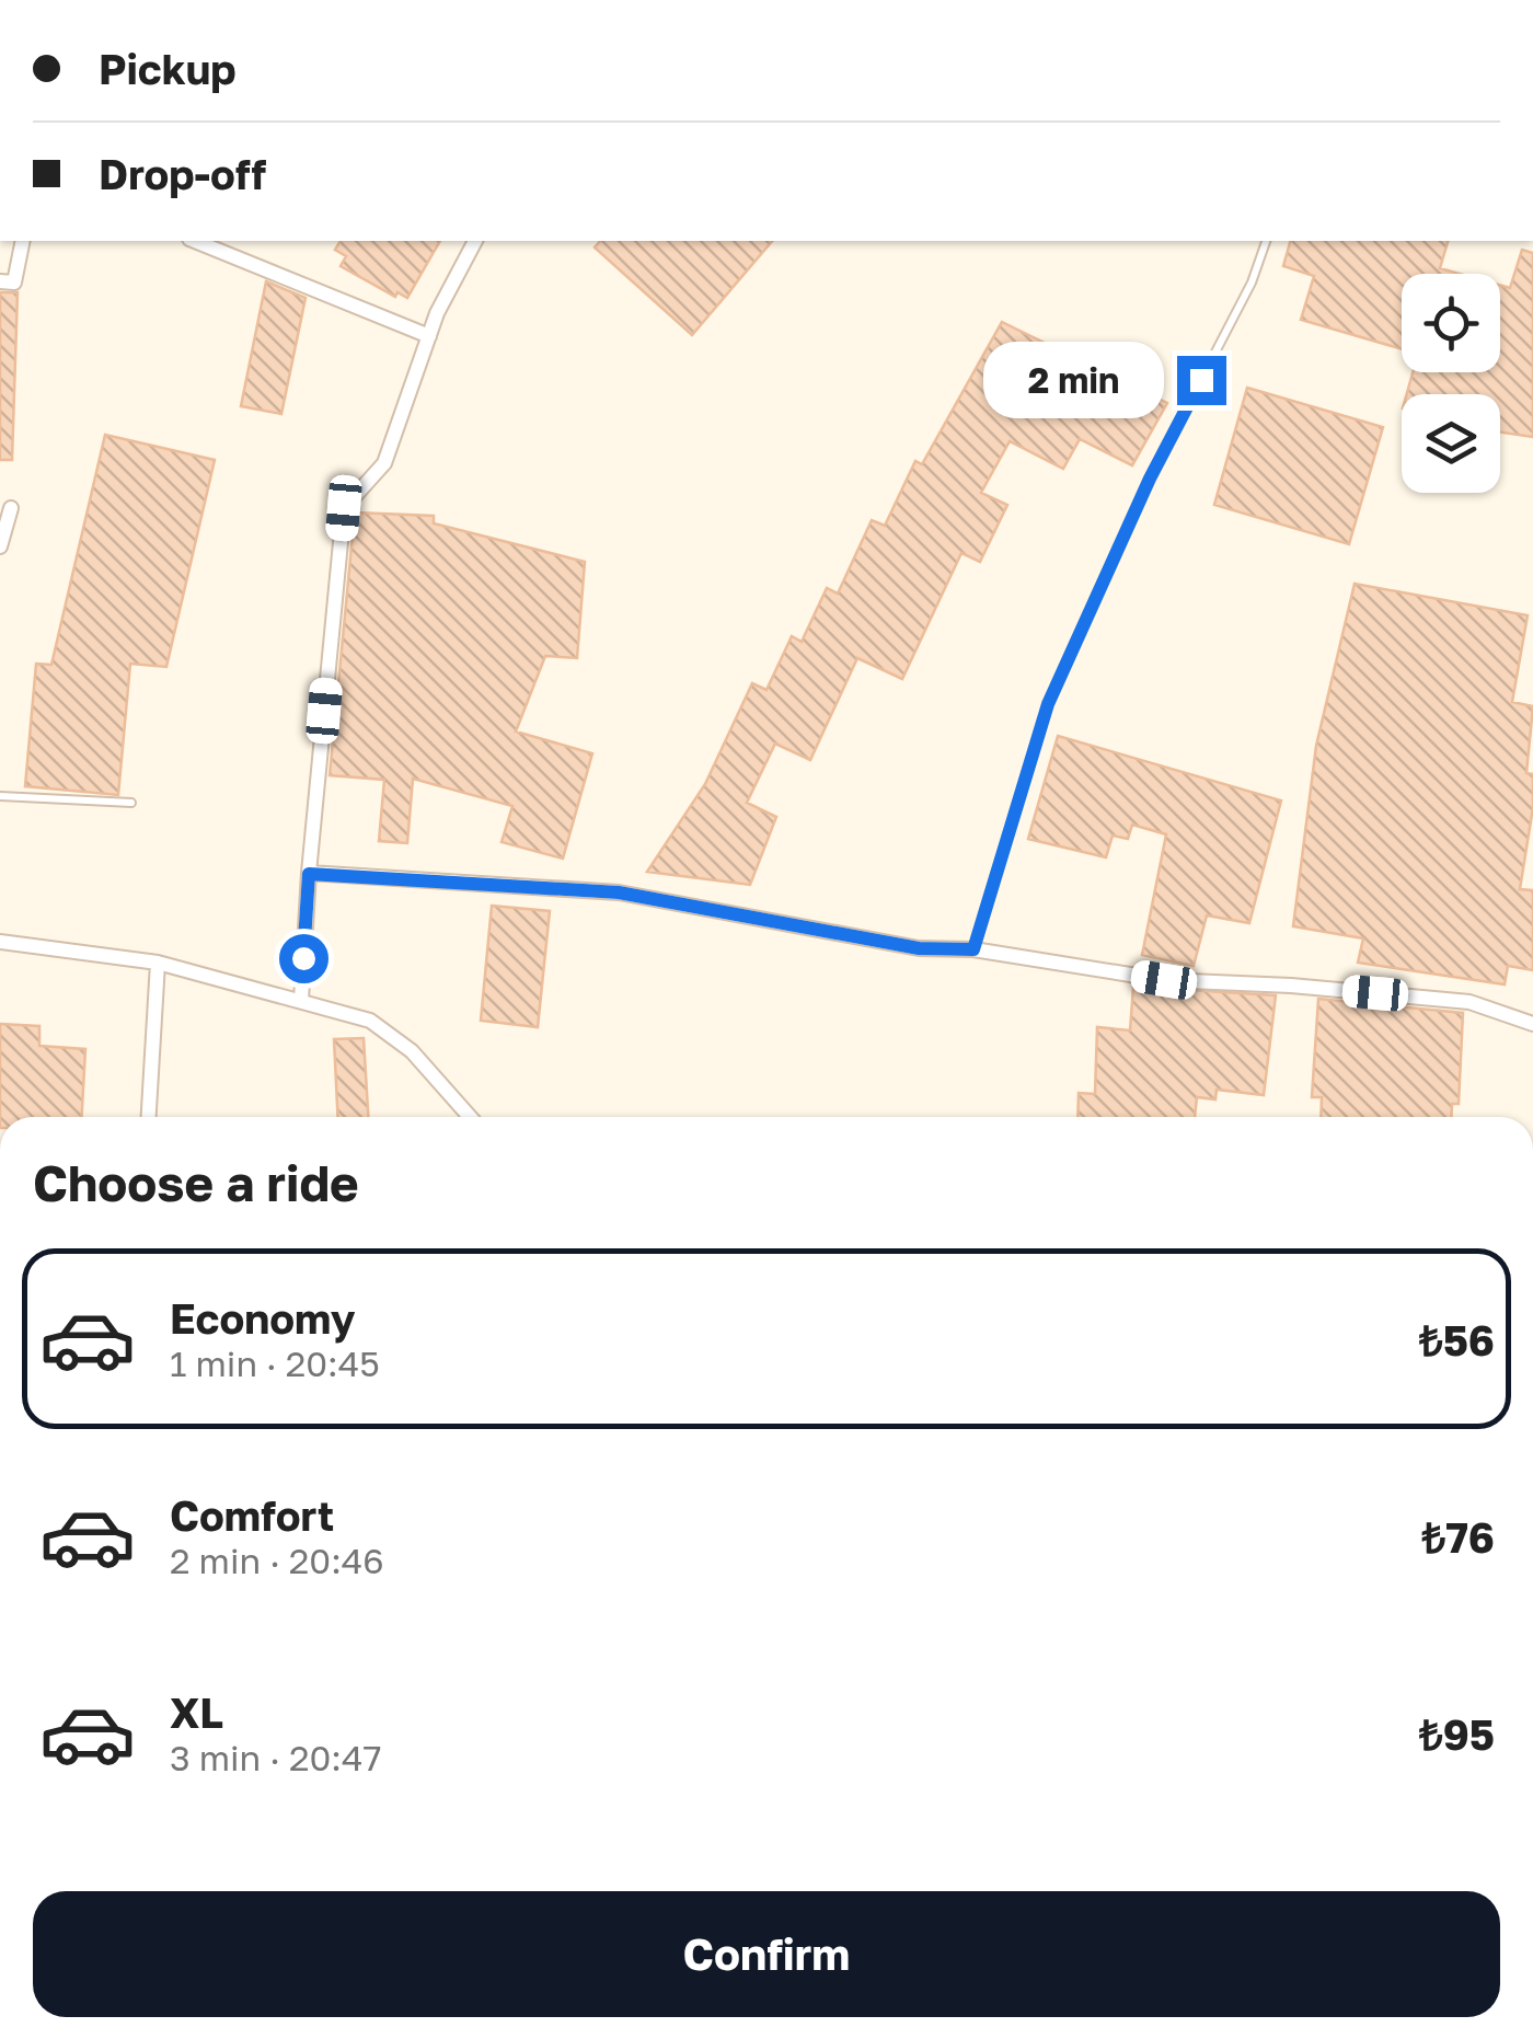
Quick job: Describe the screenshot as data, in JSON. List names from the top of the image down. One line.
{"page":{"banner":["Pickup","Drop-off"],"bubble":"2 min","heading":"Choose a ride","list":[{"name":"Economy","note":"1 min · 20:45","value":"₺56"},{"name":"Comfort","note":"2 min · 20:46","value":"₺76"},{"name":"XL","note":"3 min · 20:47","value":"₺95"}],"buttons":"Confirm"}}
